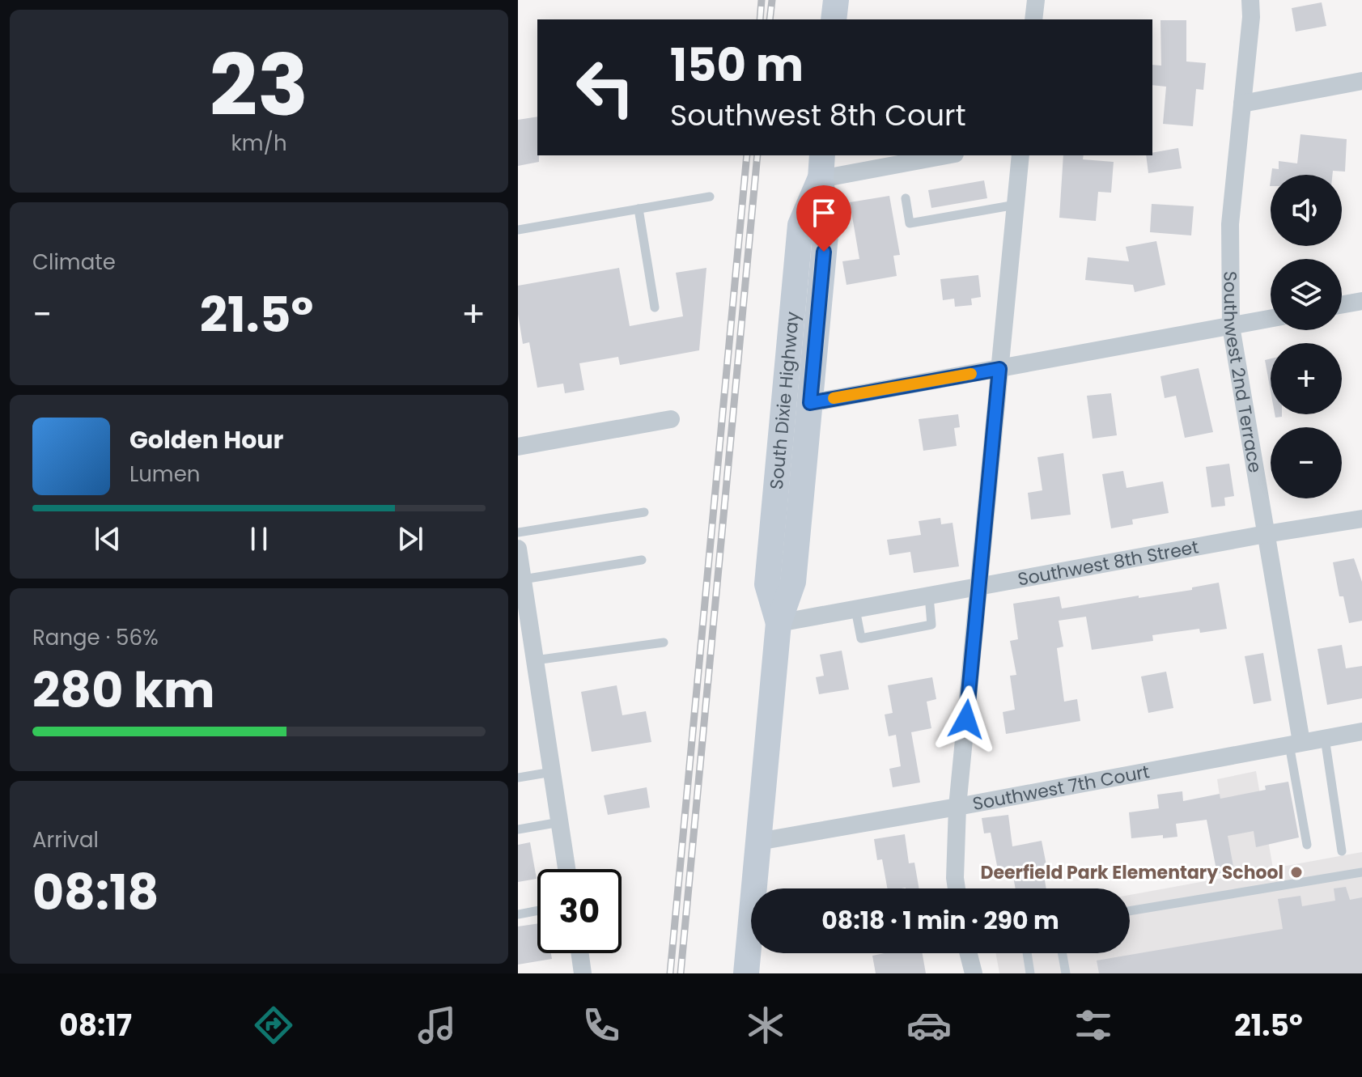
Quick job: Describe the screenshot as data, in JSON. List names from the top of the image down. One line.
{"streets":{"main road":["South Dixie Highway"],"street":["Southwest 2nd Terrace","Southwest 8th Street","Southwest 7th Court"]},"crossings":[["Southwest 2nd Terrace","Southwest 8th Street"],["Southwest 2nd Terrace","Southwest 7th Court"],["South Dixie Highway","Southwest 8th Street"],["South Dixie Highway","Southwest 7th Court"]],"places":["Deerfield Park Elementary School"],"page":{"tile":[["23","km/h"],"Climate",["Range · 56%","280 km"],["Arrival","08:18"]],"turn":["150 m","Southwest 8th Court"],"map_buttons":["+","−"],"heat":["−","21.5°","+"],"song":["Golden Hour","Lumen"],"limit":"30","trip":"08:18 · 1 min · 290 m","tabs":["08:17","21.5°"]}}
